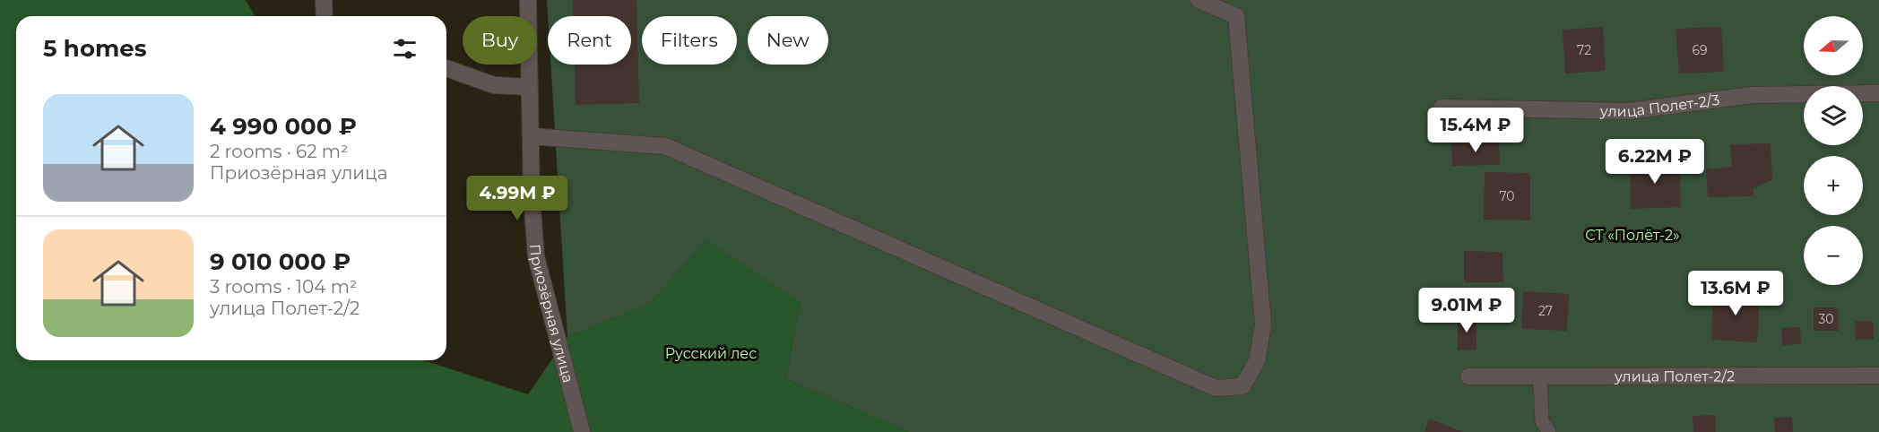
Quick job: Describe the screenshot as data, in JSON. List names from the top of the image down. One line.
{"streets":{"street":["улица Полет-2/3","Приозёрная улица","улица Полет-2/2"]},"parks":["СТ «Полёт-2»","Русский лес"],"house_numbers":["72","69","70","27","30"],"north":"left","page":{"map_buttons":["+","−"],"chip":["Buy","Rent","Filters","New"],"heading":"5 homes","list":[{"name":"4 990 000 ₽","note":"2 rooms · 62 m² · Приозёрная улица"},{"name":"9 010 000 ₽","note":"3 rooms · 104 m² · улица Полет-2/2"}],"price":["15.4M ₽","6.22M ₽","4.99M ₽","13.6M ₽","9.01M ₽"]}}
